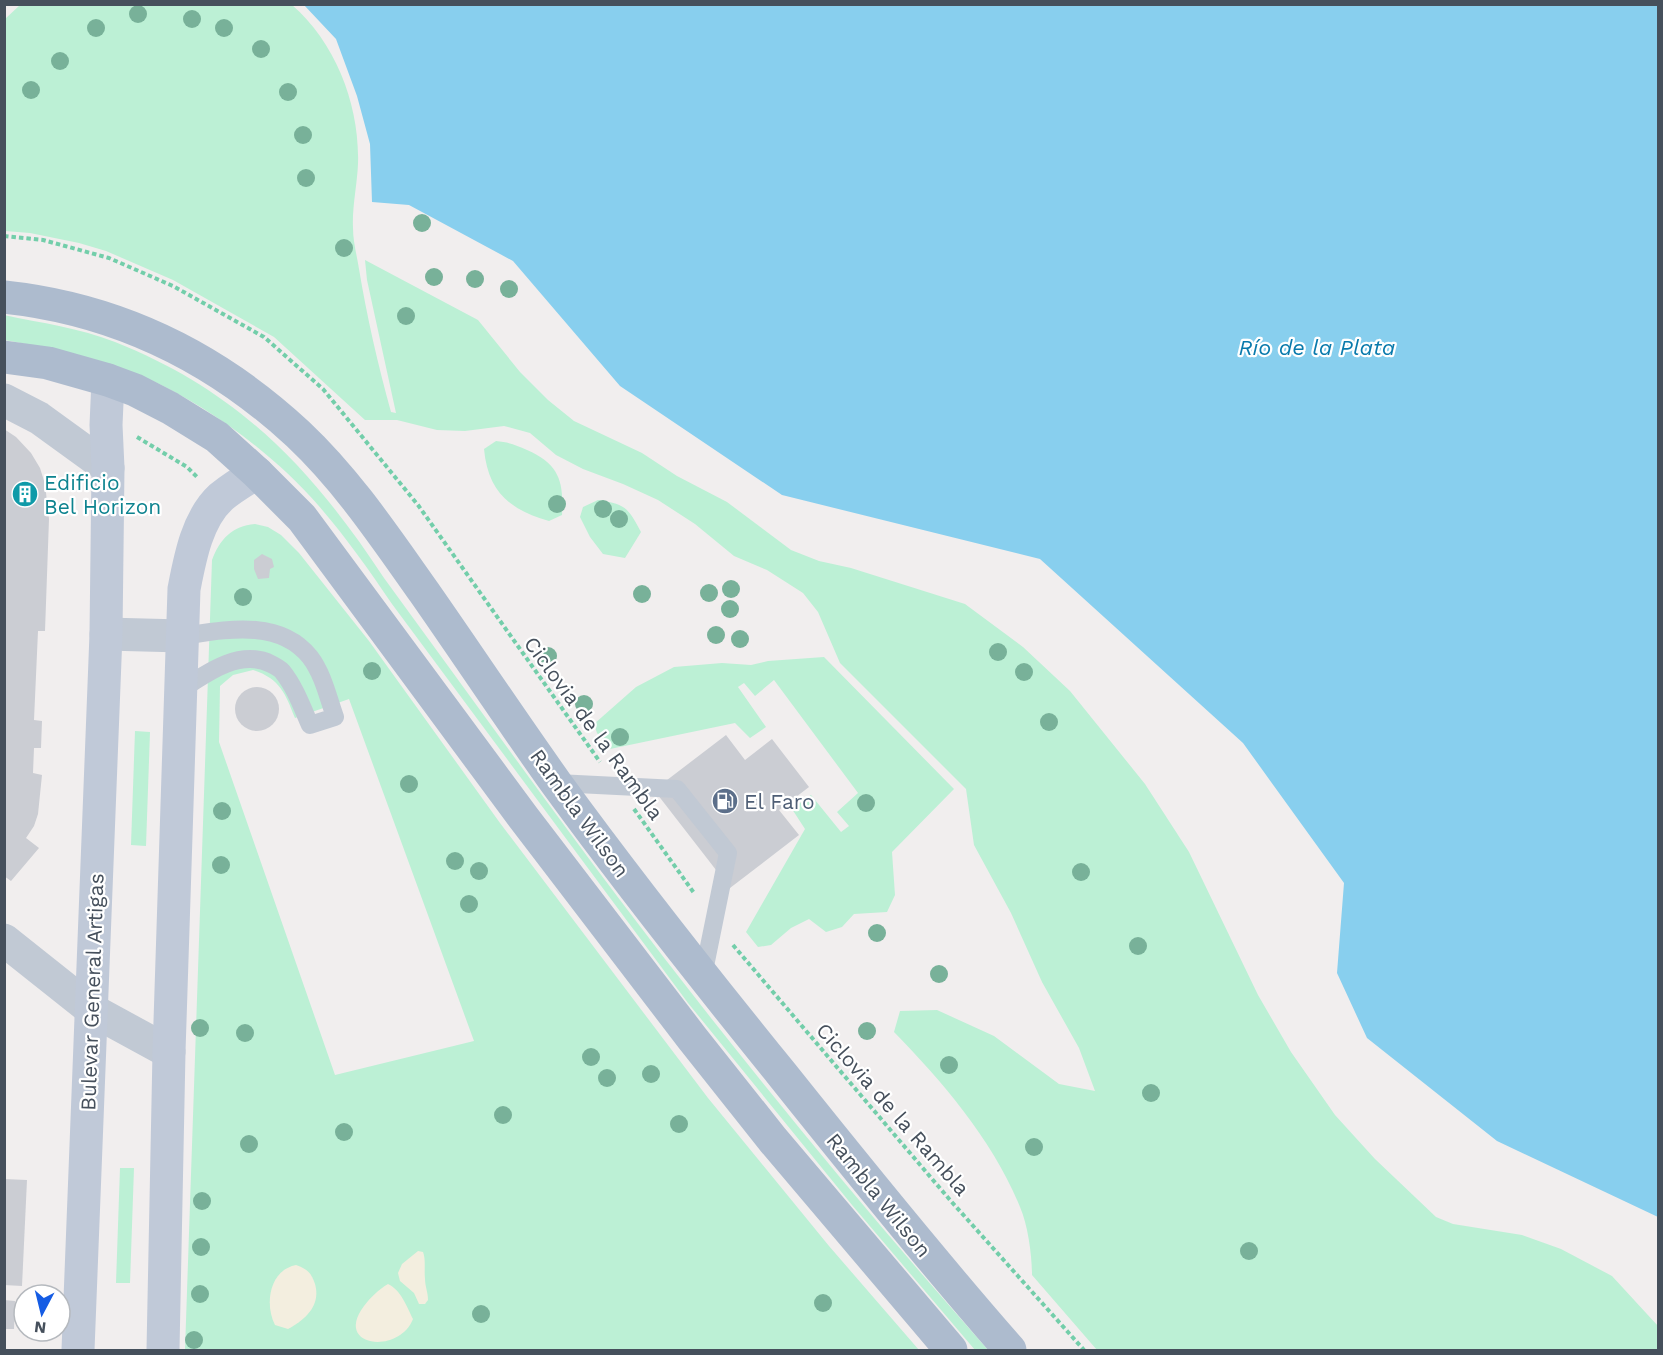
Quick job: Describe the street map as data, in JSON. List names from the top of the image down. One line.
{"streets":{"main road":["Rambla Wilson","Bulevar General Artigas"],"path":["Ciclovia de la Rambla"]},"crossings":[["Rambla Wilson","Bulevar General Artigas"]],"water":["Río de la Plata"],"places":{"building":["Edificio Bel Horizon"],"fuel station":["El Faro"]},"north":"bottom"}
